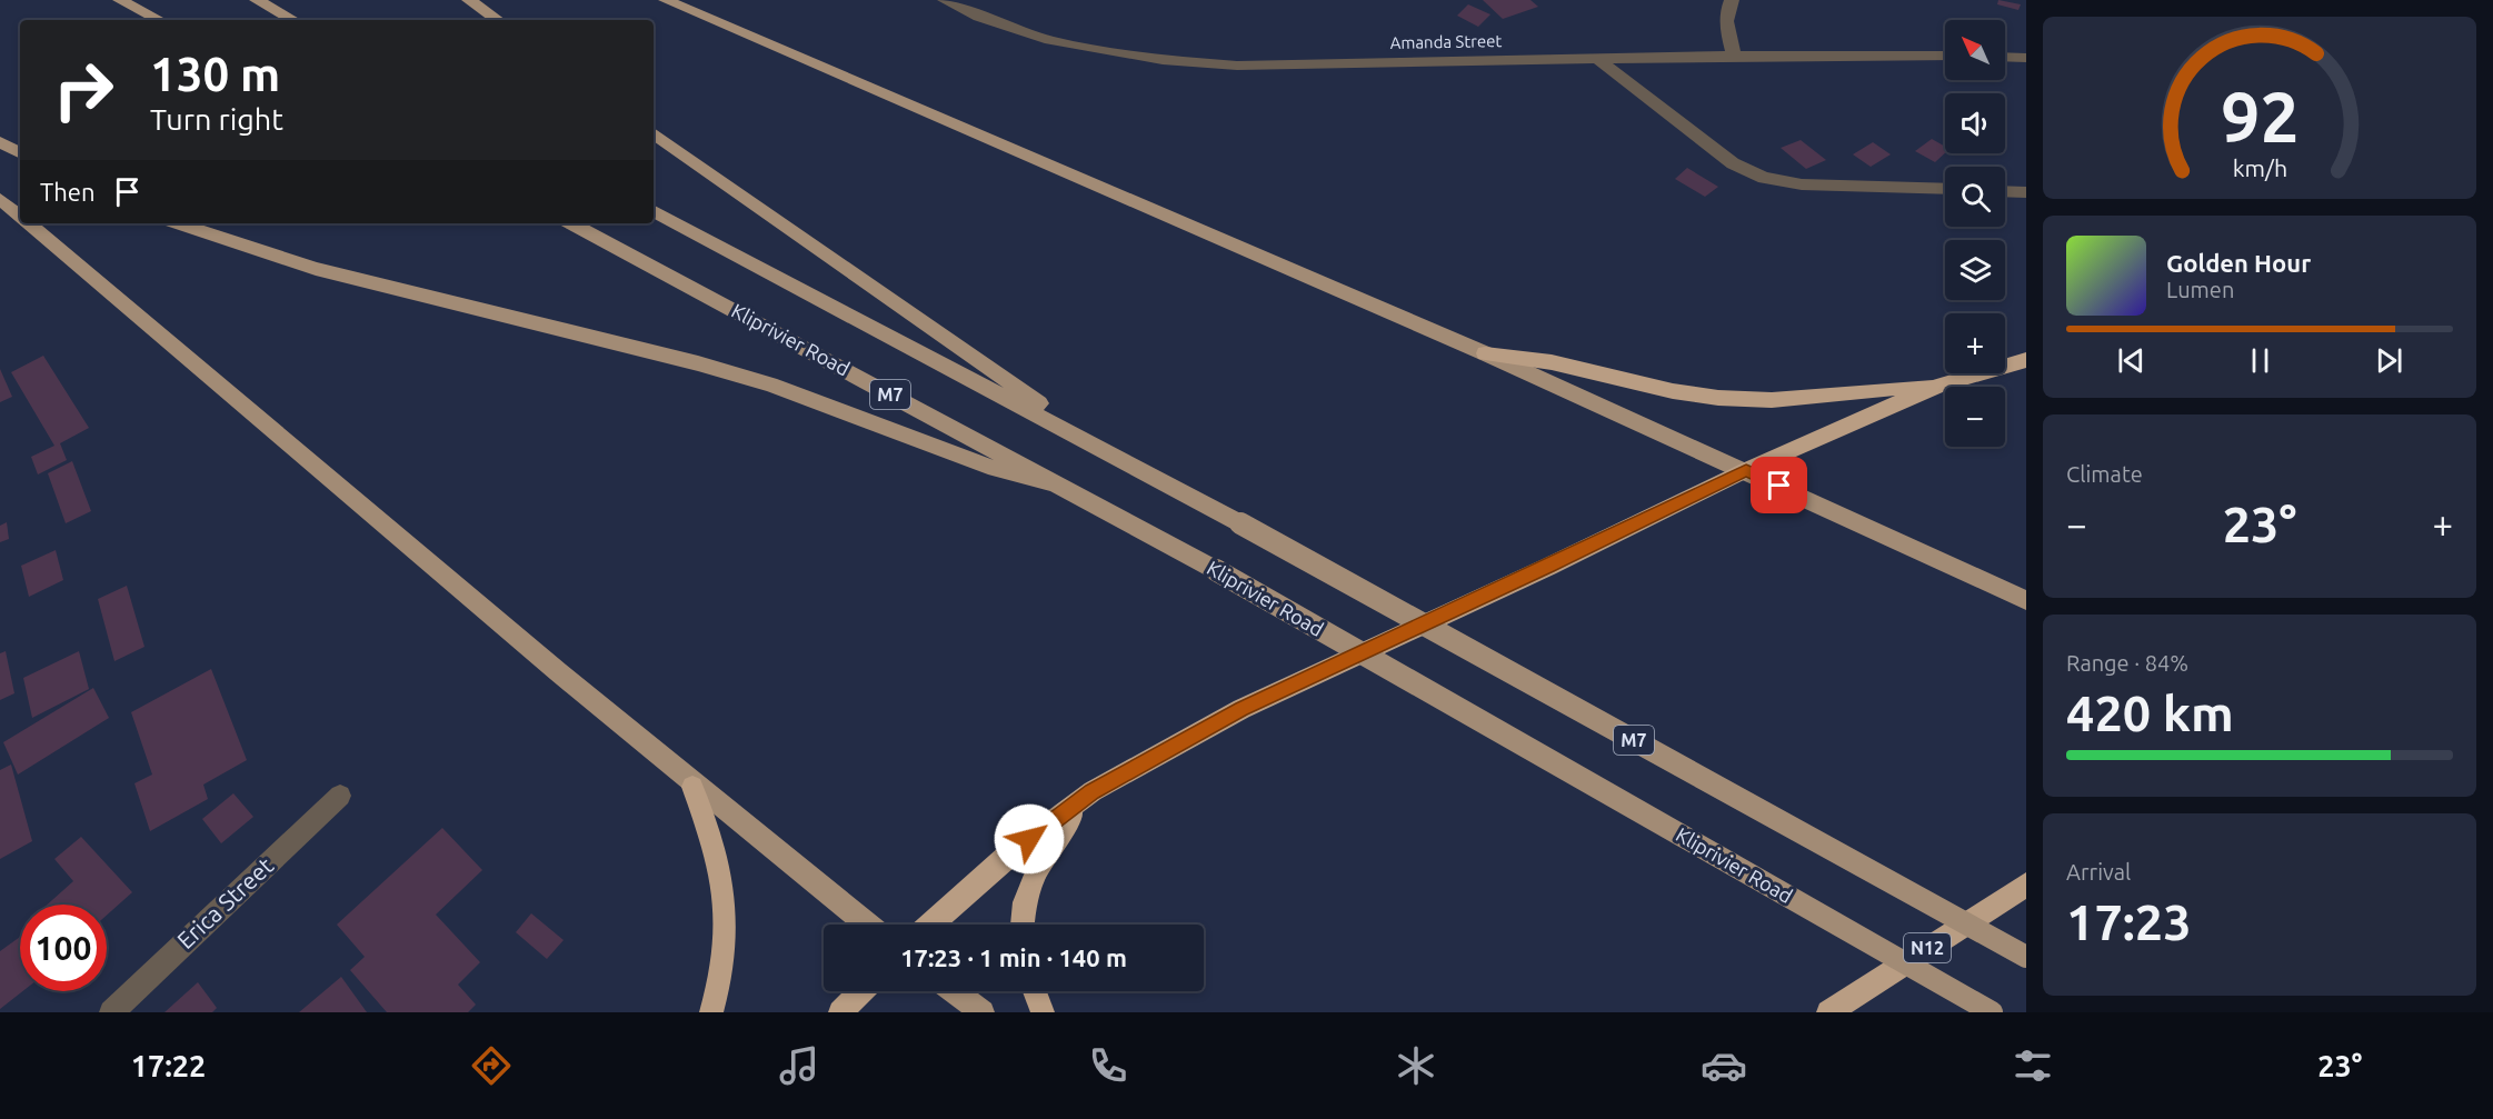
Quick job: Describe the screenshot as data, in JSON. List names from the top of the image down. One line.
{"streets":{"highway":["N12"],"main road":["Kliprivier Road","M7"],"street":["Amanda Street","Erica Street"]},"north":"top left","page":{"map_buttons":["+","−"],"turn":["130 m","Turn right"],"then":"Then","song":["Golden Hour","Lumen"],"tile":["Climate",["Range · 84%","420 km"],["Arrival","17:23"]],"heat":["−","23°","+"],"limit":"100","trip":"17:23 · 1 min · 140 m","tabs":["17:22","23°"],"gauge":["92","km/h"]}}
